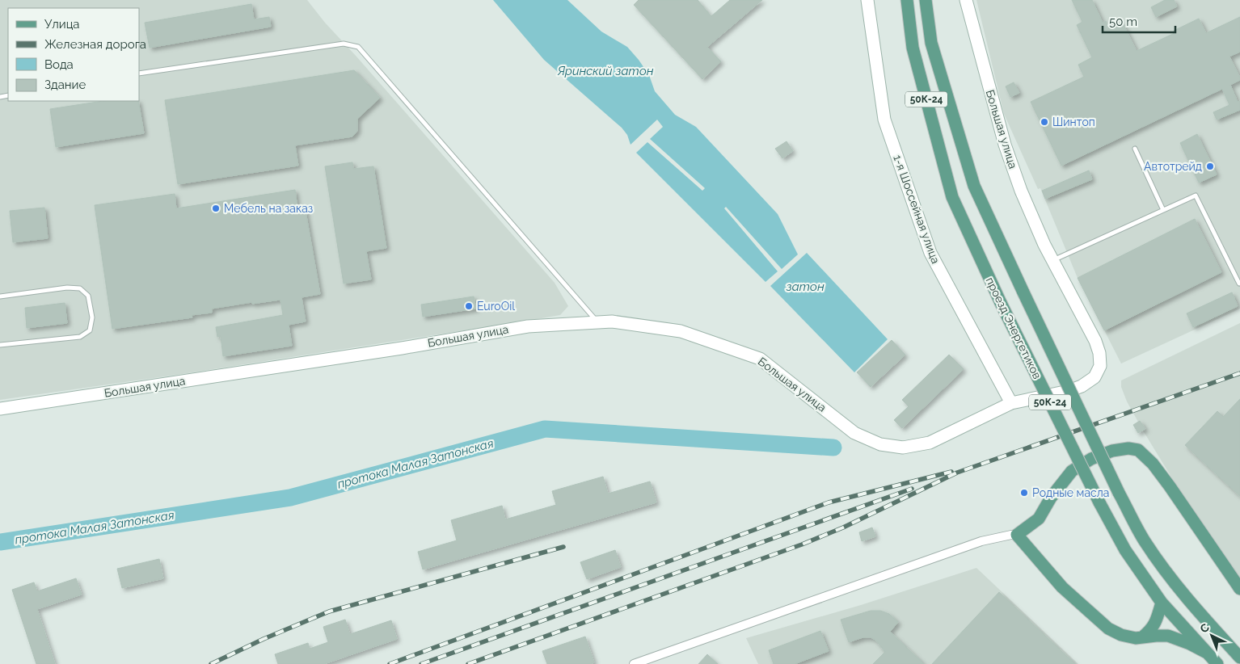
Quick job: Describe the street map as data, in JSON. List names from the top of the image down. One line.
{"streets":{"main road":["50К-24","Большая улица","1-я Шоссейная улица","проезд Энергетиков"]},"crossings":[["Большая улица","1-я Шоссейная улица"]],"water":["Яринский затон","затон","протока Малая Затонская"],"places":["Шинтоп","Автотрейд","Мебель на заказ","EuroOil","Родные масла"],"legend":["Улица","Железная дорога","Вода","Здание"],"scale_bar":"50 m","north":"top left"}
